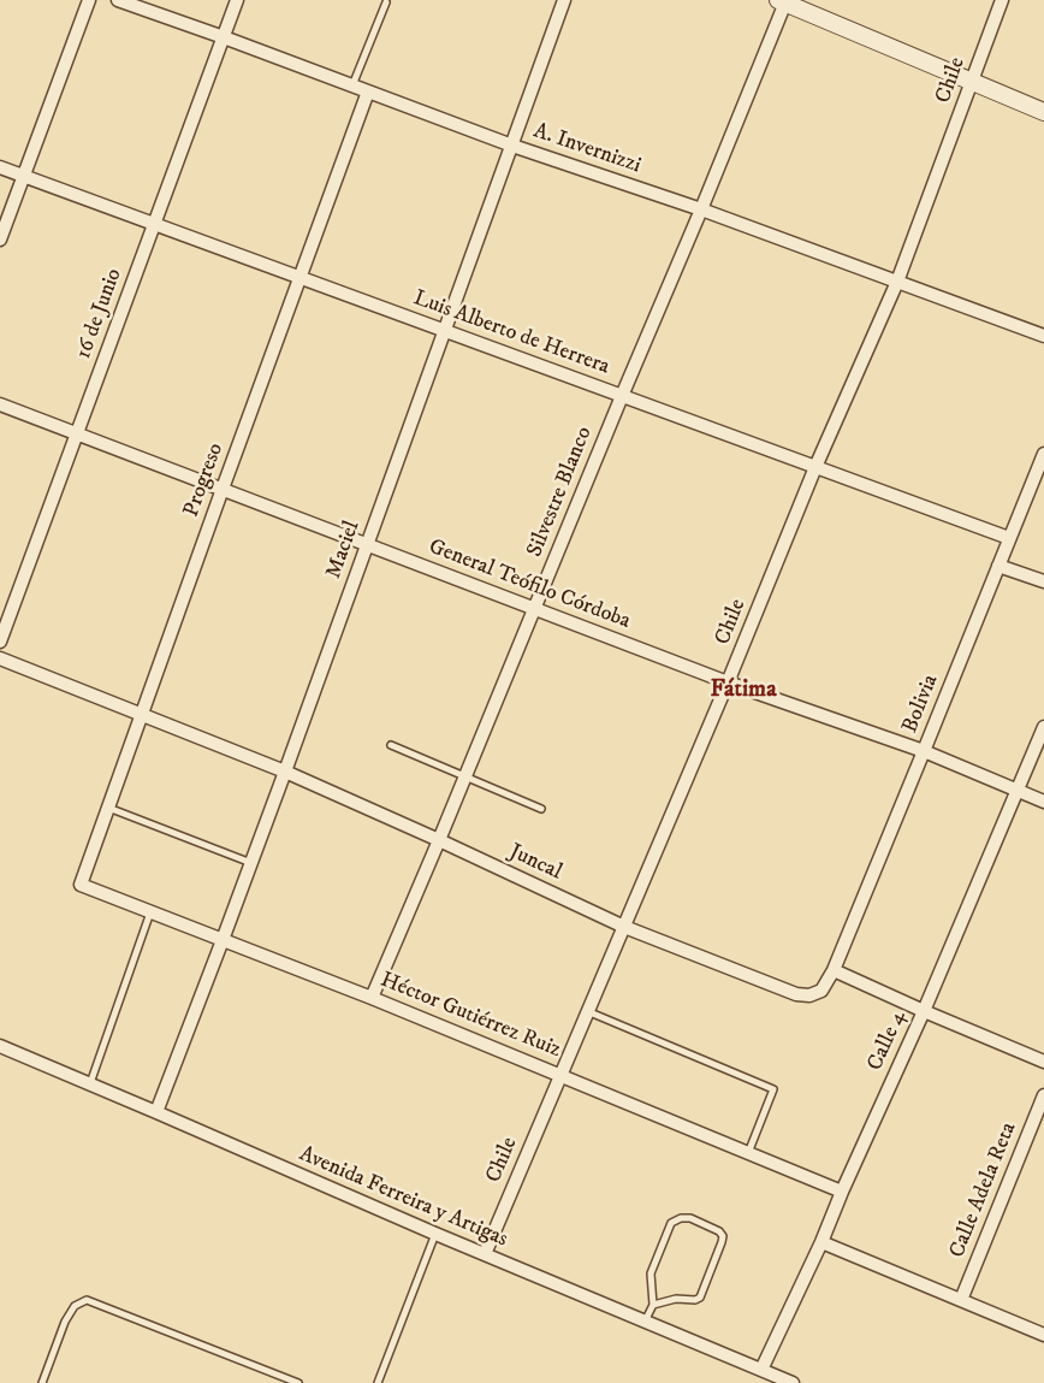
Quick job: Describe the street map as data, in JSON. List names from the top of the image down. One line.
{"streets":{"street":["Chile","A. Invernizzi","16 de Junio","Luis Alberto de Herrera","Progreso","Silvestre Blanco","Maciel","General Teófilo Córdoba","Bolivia","Juncal","Héctor Gutiérrez Ruiz","Calle 4","Calle Adela Reta","Avenida Ferreira y Artigas"]},"crossings":[["Chile","A. Invernizzi"],["Chile","Luis Alberto de Herrera"],["Chile","General Teófilo Córdoba"],["Chile","Juncal"],["Chile","Héctor Gutiérrez Ruiz"],["Chile","Avenida Ferreira y Artigas"],["A. Invernizzi","16 de Junio"],["A. Invernizzi","Progreso"],["A. Invernizzi","Silvestre Blanco"],["A. Invernizzi","Maciel"],["16 de Junio","Luis Alberto de Herrera"],["16 de Junio","General Teófilo Córdoba"],["Luis Alberto de Herrera","Progreso"],["Luis Alberto de Herrera","Silvestre Blanco"],["Luis Alberto de Herrera","Maciel"],["Luis Alberto de Herrera","Bolivia"],["Progreso","General Teófilo Córdoba"],["Progreso","Juncal"],["Progreso","Héctor Gutiérrez Ruiz"],["Silvestre Blanco","General Teófilo Córdoba"],["Silvestre Blanco","Juncal"],["Silvestre Blanco","Héctor Gutiérrez Ruiz"],["Maciel","General Teófilo Córdoba"],["Maciel","Juncal"],["Maciel","Héctor Gutiérrez Ruiz"],["Maciel","Avenida Ferreira y Artigas"],["General Teófilo Córdoba","Bolivia"],["General Teófilo Córdoba","Calle 4"],["Bolivia","Juncal"],["Héctor Gutiérrez Ruiz","Calle 4"],["Calle 4","Avenida Ferreira y Artigas"]],"districts":["Fátima"]}
